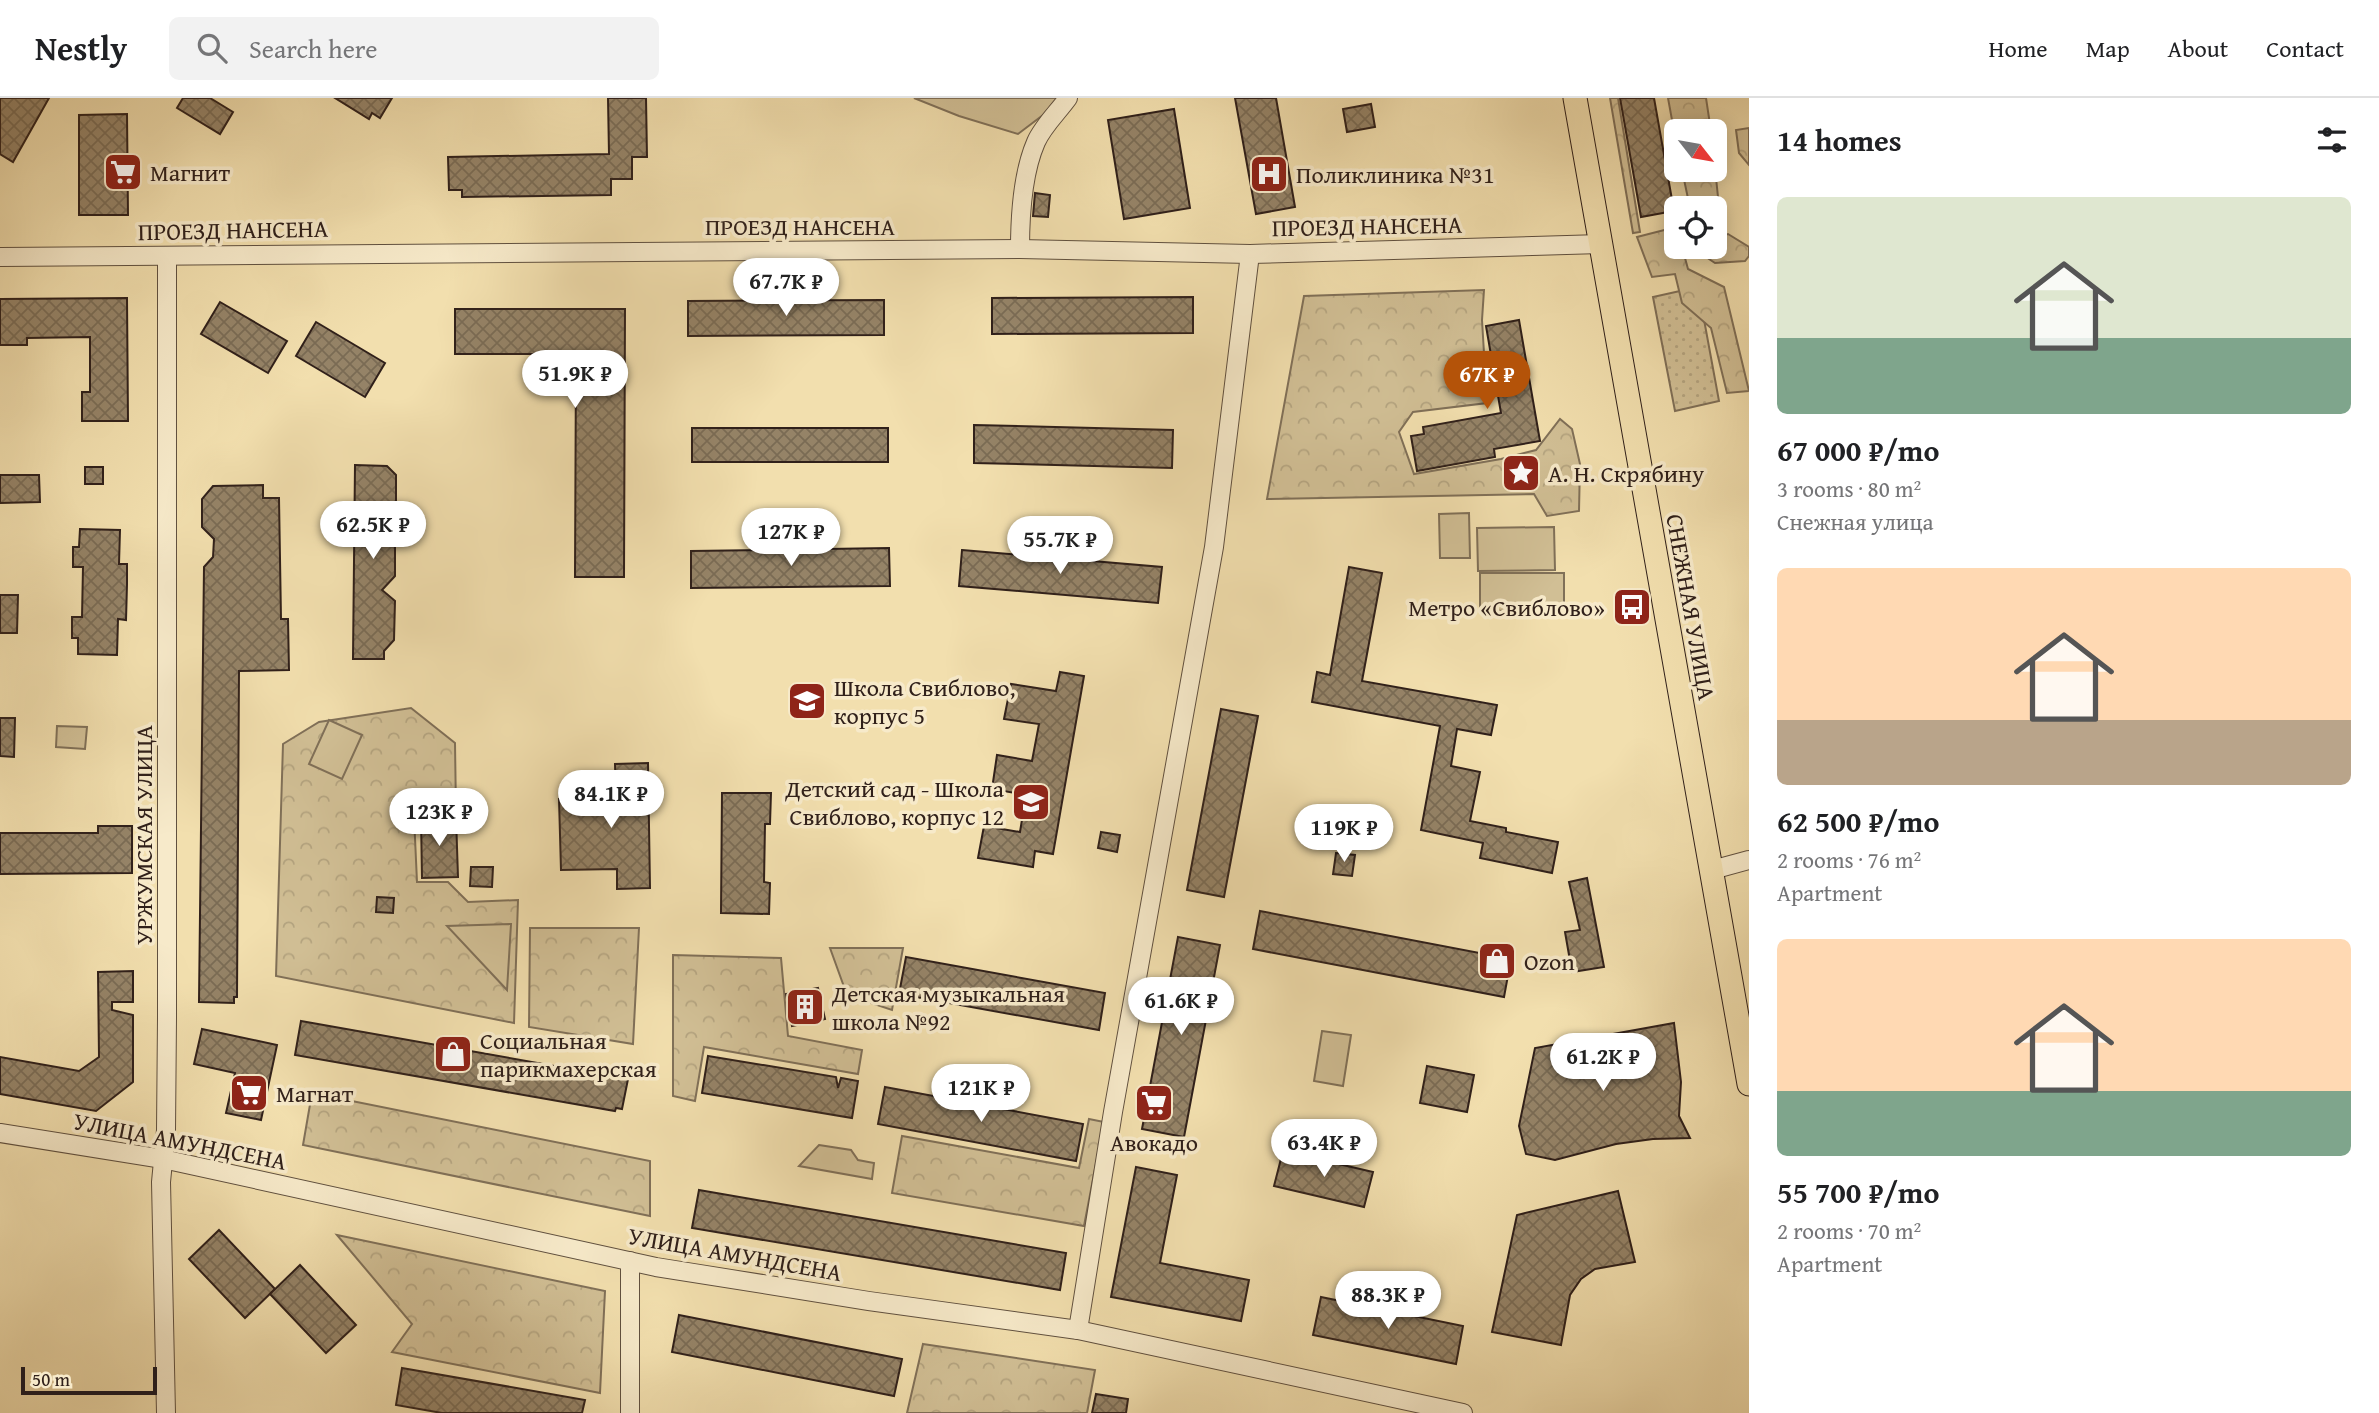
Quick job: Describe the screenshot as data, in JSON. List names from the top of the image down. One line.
{"streets":{"main road":["СНЕЖНАЯ УЛИЦА"],"street":["ПРОЕЗД НАНСЕНА","УРЖУМСКАЯ УЛИЦА","УЛИЦА АМУНДСЕНА"]},"crossings":[["ПРОЕЗД НАНСЕНА","СНЕЖНАЯ УЛИЦА"],["ПРОЕЗД НАНСЕНА","УРЖУМСКАЯ УЛИЦА"],["УРЖУМСКАЯ УЛИЦА","УЛИЦА АМУНДСЕНА"]],"places":{"supermarket":["Магнит","Магнат","Авокадо"],"hospital":["Поликлиника №31"],"place":["А. Н. Скрябину"],"bus stop":["Метро «Свиблово»"],"school or university":["Школа Свиблово, корпус 5","Детский сад - Школа Свиблово, корпус 12"],"shop":["Ozon","Социальная парикмахерская"],"building":["Детская музыкальная школа №92"]},"scale_bar":"50 m","north":"bottom right","page":{"header":"Nestly","search":"Search here","nav":["Home","Map","About","Contact"],"heading":"14 homes","list":[{"name":"67 000 ₽/mo","note":"3 rooms · 80 m² · Снежная улица"},{"name":"62 500 ₽/mo","note":"2 rooms · 76 m² · Apartment"},{"name":"55 700 ₽/mo","note":"2 rooms · 70 m² · Apartment"}],"price":["67.7K ₽","51.9K ₽","67K ₽","62.5K ₽","127K ₽","55.7K ₽","84.1K ₽","123K ₽","119K ₽","61.6K ₽","61.2K ₽","121K ₽","63.4K ₽","88.3K ₽"],"scale":"50 m"}}
